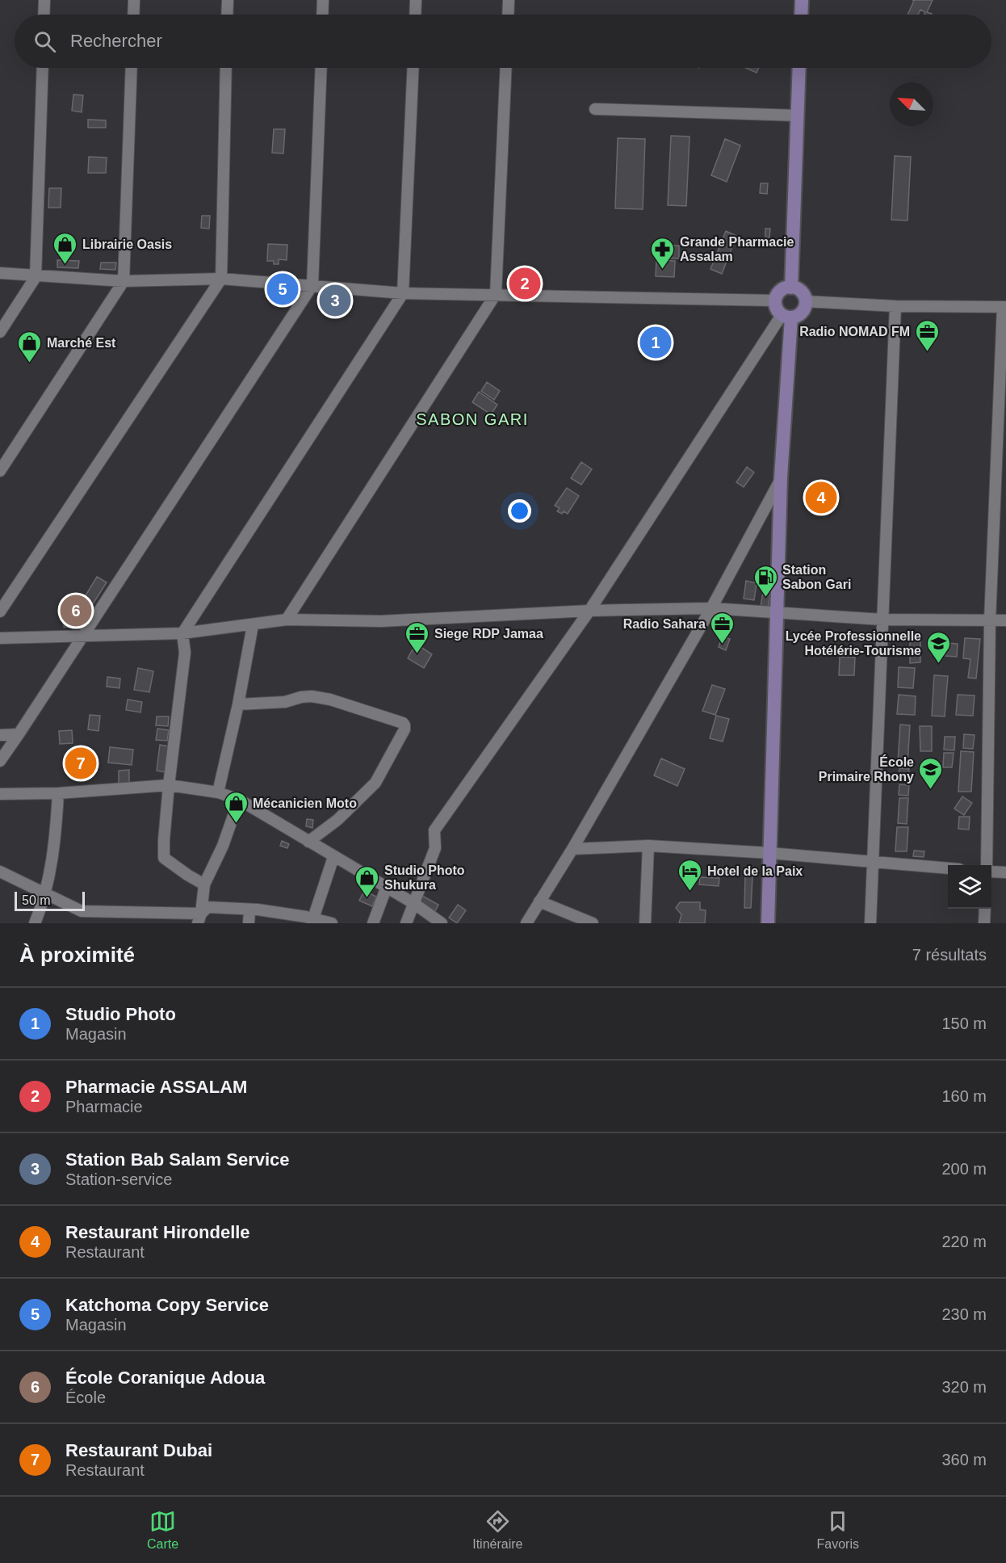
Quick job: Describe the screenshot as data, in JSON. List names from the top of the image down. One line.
{"districts":["SABON GARI"],"places":{"shop":["Librairie Oasis","Marché Est","Mécanicien Moto","Studio Photo Shukura"],"pharmacy":["Grande Pharmacie Assalam"],"office":["Radio NOMAD FM","Radio Sahara","Siege RDP Jamaa"],"fuel station":["Station Sabon Gari"],"school or university":["Lycée Professionnelle Hotélérie-Tourisme","École Primaire Rhony"],"hotel":["Hotel de la Paix"]},"scale_bar":"50 m","north":"top left","page":{"search":"Rechercher","pins":["2","5","3","1","4","6","7"],"scale":"50 m","heading":["À proximité","7 résultats"],"list":[{"mark":"1","name":"Studio Photo","note":"Magasin","value":"150 m"},{"mark":"2","name":"Pharmacie ASSALAM","note":"Pharmacie","value":"160 m"},{"mark":"3","name":"Station Bab Salam Service","note":"Station-service","value":"200 m"},{"mark":"4","name":"Restaurant Hirondelle","note":"Restaurant","value":"220 m"},{"mark":"5","name":"Katchoma Copy Service","note":"Magasin","value":"230 m"},{"mark":"6","name":"École Coranique Adoua","note":"École","value":"320 m"},{"mark":"7","name":"Restaurant Dubai","note":"Restaurant","value":"360 m"}],"nav":["Carte","Itinéraire","Favoris"]}}
